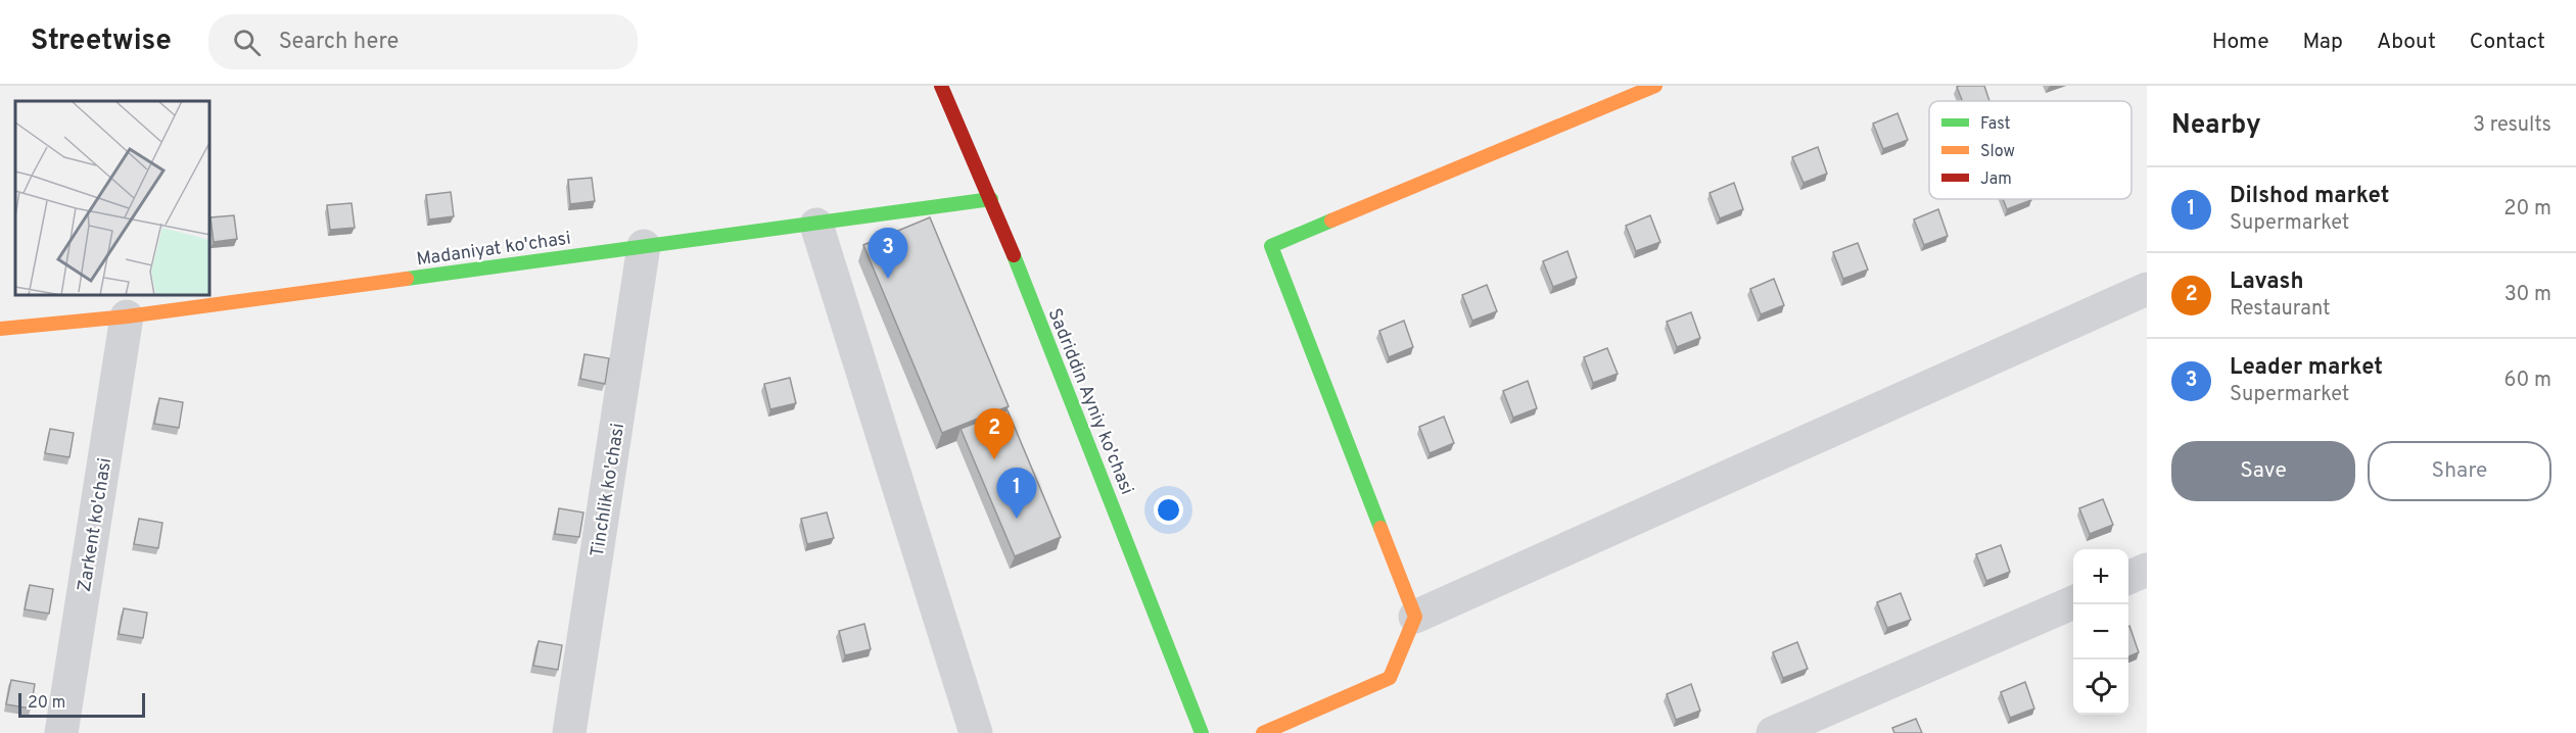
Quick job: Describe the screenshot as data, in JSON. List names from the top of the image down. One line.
{"streets":{"street":["Madaniyat ko'chasi","Sadriddin Ayniy ko'chasi","Tinchlik ko'chasi","Zarkent ko'chasi"]},"crossings":[["Madaniyat ko'chasi","Sadriddin Ayniy ko'chasi"],["Madaniyat ko'chasi","Tinchlik ko'chasi"],["Madaniyat ko'chasi","Zarkent ko'chasi"]],"legend":["Fast","Slow","Jam"],"scale_bar":"20 m","page":{"header":"Streetwise","search":"Search here","nav":["Home","Map","About","Contact"],"heading":["Nearby","3 results"],"list":[{"mark":"1","name":"Dilshod market","note":"Supermarket","value":"20 m"},{"mark":"2","name":"Lavash","note":"Restaurant","value":"30 m"},{"mark":"3","name":"Leader market","note":"Supermarket","value":"60 m"}],"pins":["3","2","1"],"buttons":["Save","Share"],"map_buttons":["+","−"],"scale":"20 m"}}
